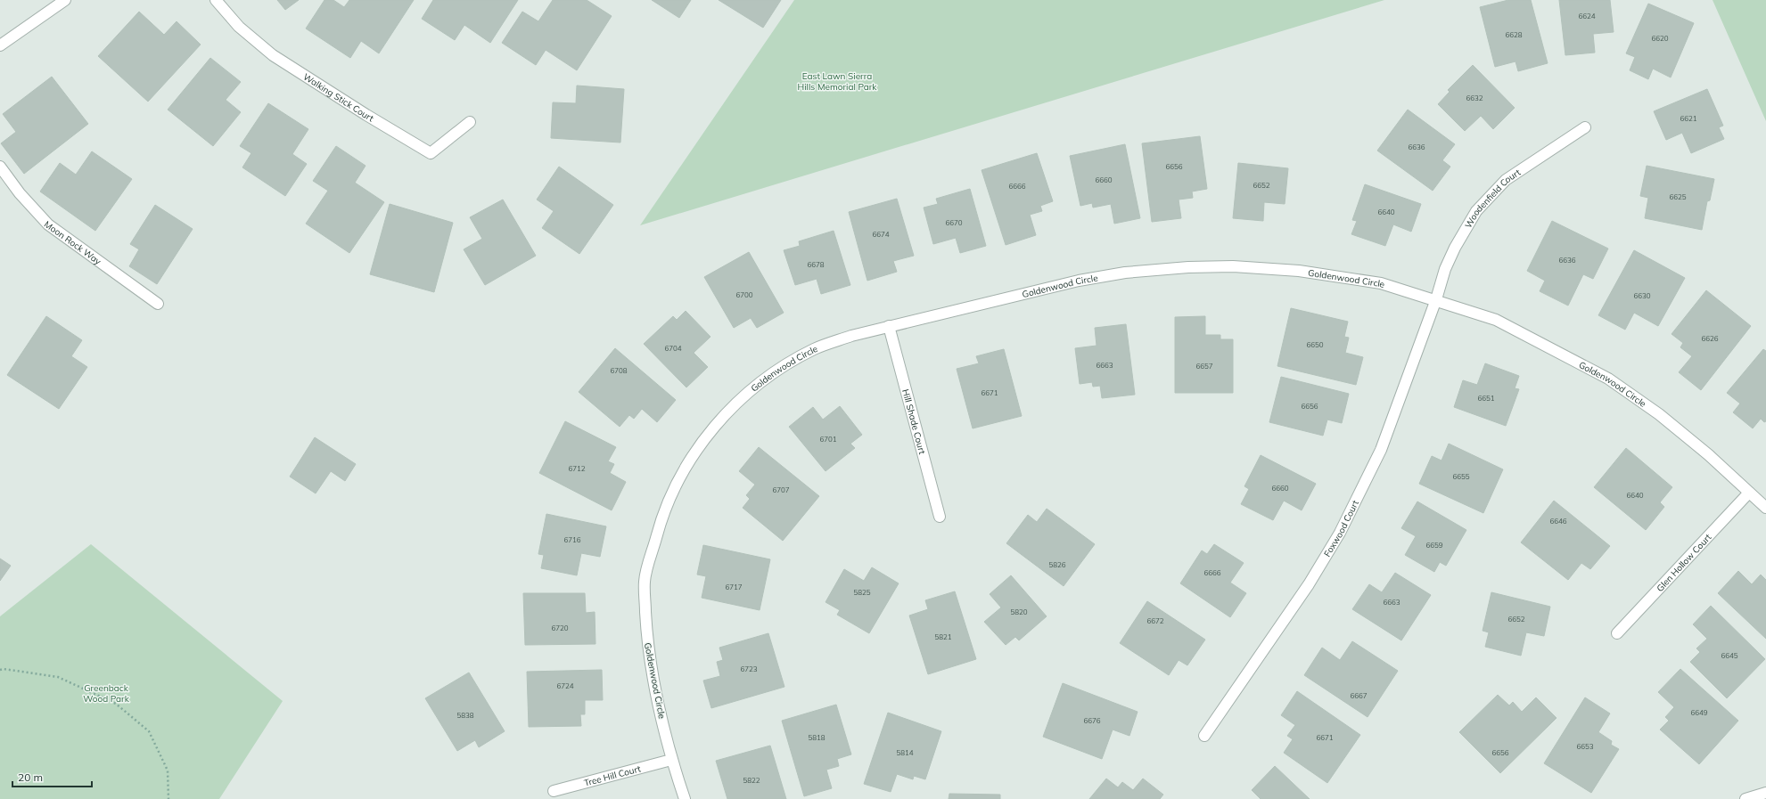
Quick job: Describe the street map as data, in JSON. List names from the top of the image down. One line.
{"streets":{"street":["Walking Stick Court","Woodenfield Court","Moon Rock Way","Goldenwood Circle","Hill Shade Court","Foxwood Court","Glen Hollow Court","Tree Hill Court"]},"crossings":[["Woodenfield Court","Goldenwood Circle"],["Woodenfield Court","Foxwood Court"],["Goldenwood Circle","Hill Shade Court"],["Goldenwood Circle","Foxwood Court"],["Goldenwood Circle","Glen Hollow Court"],["Goldenwood Circle","Tree Hill Court"]],"parks":["East Lawn Sierra Hills Memorial Park","Greenback Wood Park"],"house_numbers":["6624","6628","6620","6632","6621","6636","6656","6660","6652","6666","6625","6640","6670","6674","6636","6678","6700","6630","6626","6650","6704","6663","6657","6708","6671","6651","6656","6701","6712","6655","6660","6707","6640","6646","6716","6659","5826","6666","6717","5825","6663","5820","6652","6672","6720","5821","6645","6723","6724","6667","6649","5838","6676","5818","6671","6653","5814","6656","5822"],"scale_bar":"20 m"}
